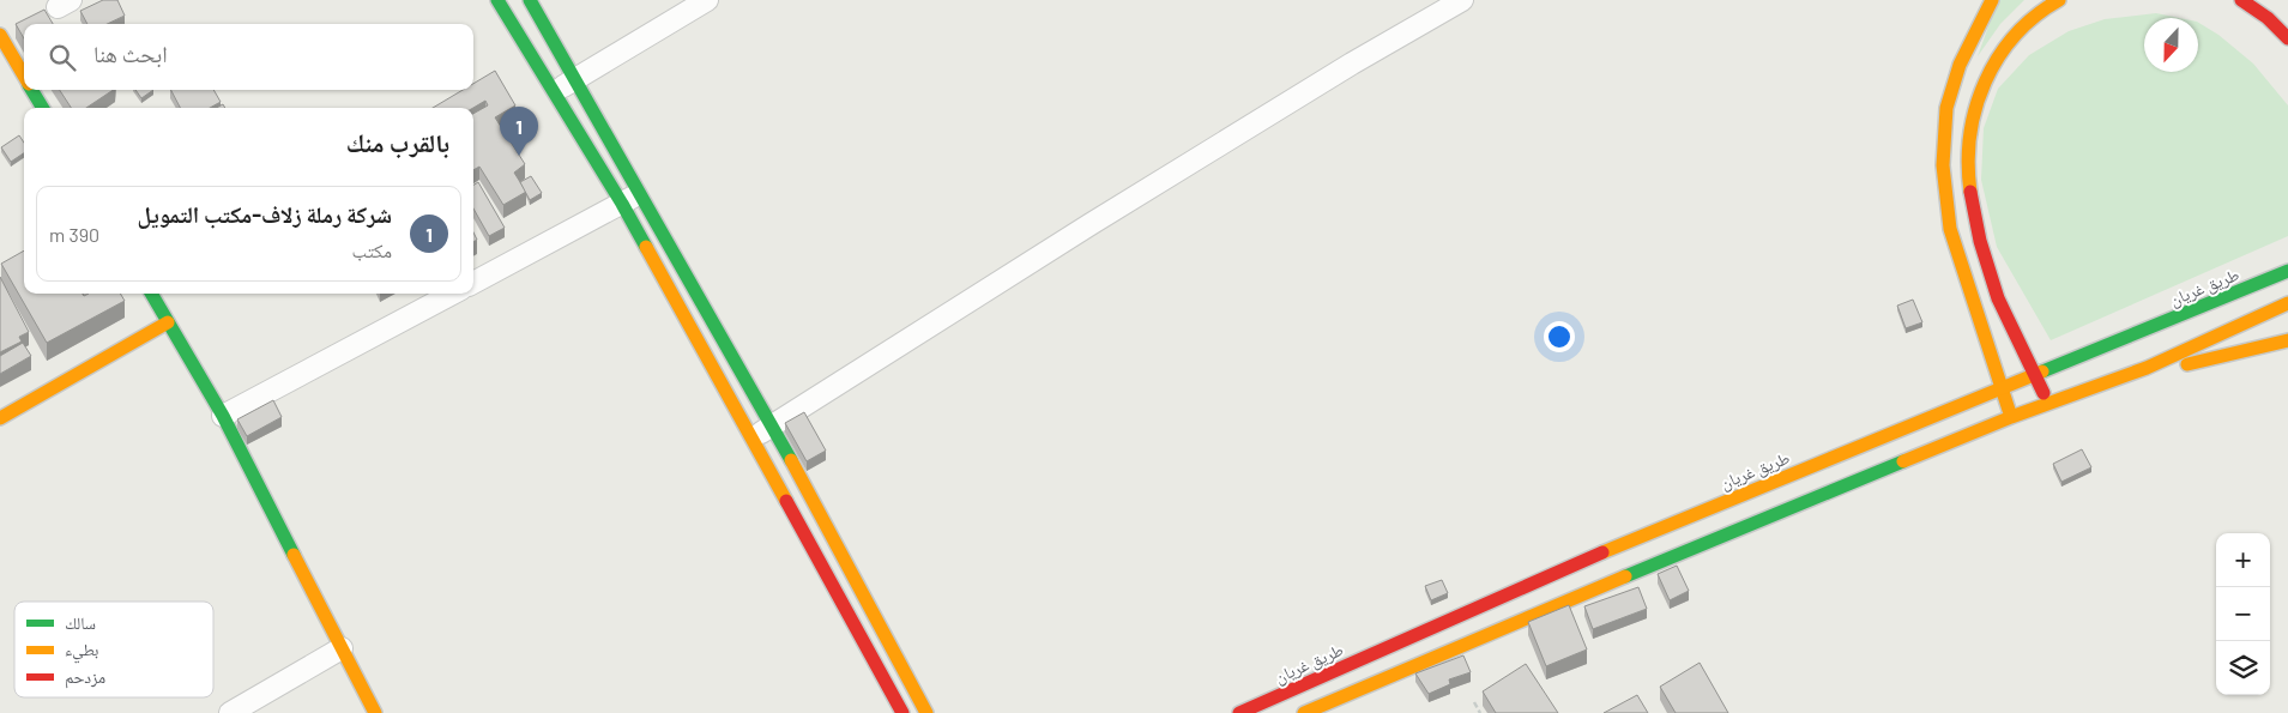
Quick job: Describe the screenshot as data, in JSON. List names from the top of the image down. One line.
{"streets":{"main road":["طريق غريان"]},"legend":["سالك","بطيء","مزدحم"],"north":"bottom","page":{"search":"ابحث هنا","pins":"1","heading":"بالقرب منك","list":[{"mark":"1","name":"شركة رملة زلاف-مكتب التمويل","note":"مكتب","value":"390 m"}],"map_buttons":["+","−"]}}
